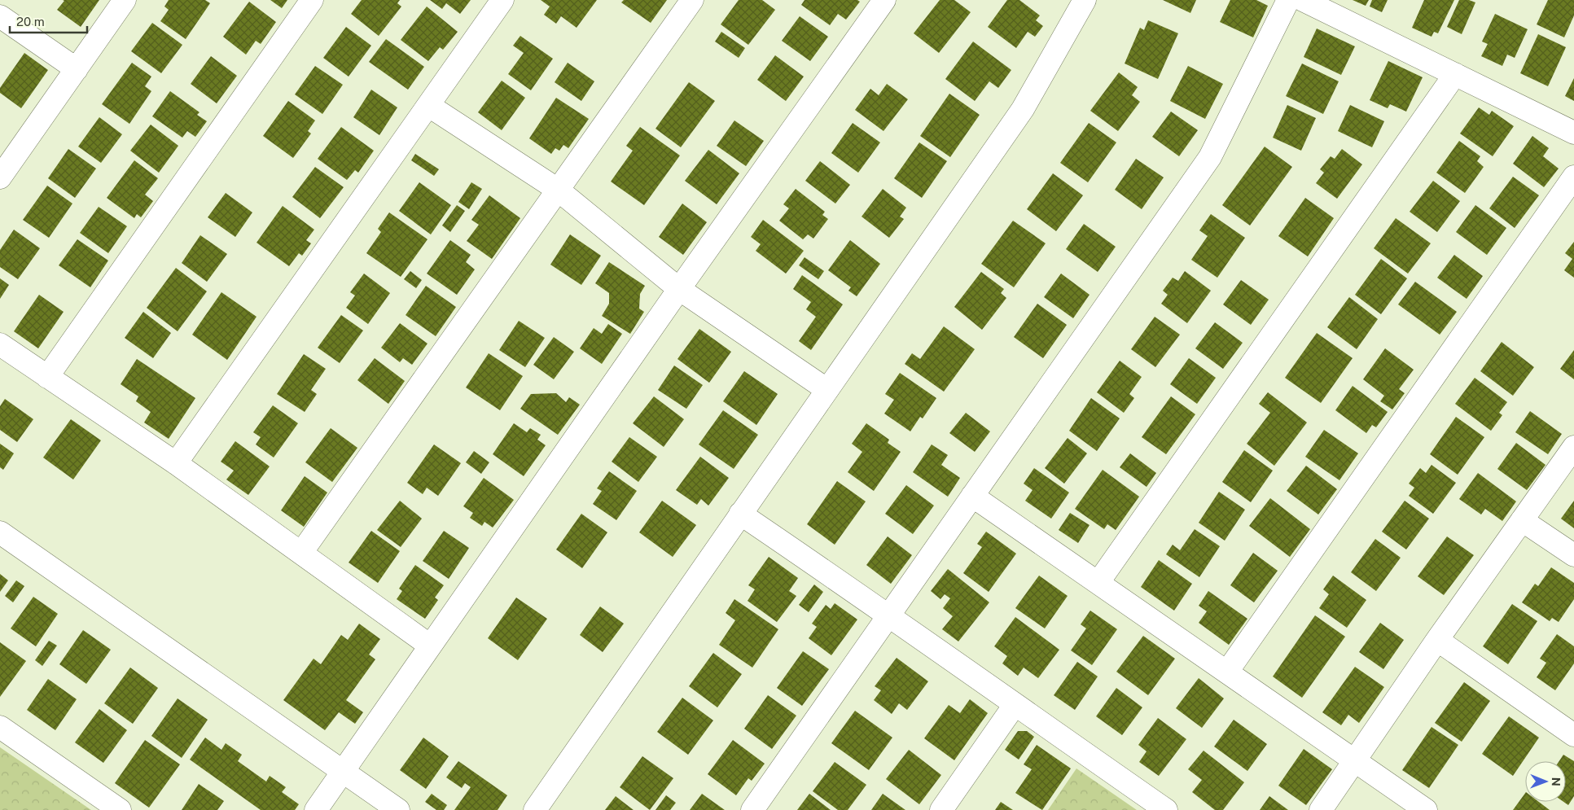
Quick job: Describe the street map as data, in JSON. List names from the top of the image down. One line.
{"scale_bar":"20 m","north":"right"}
